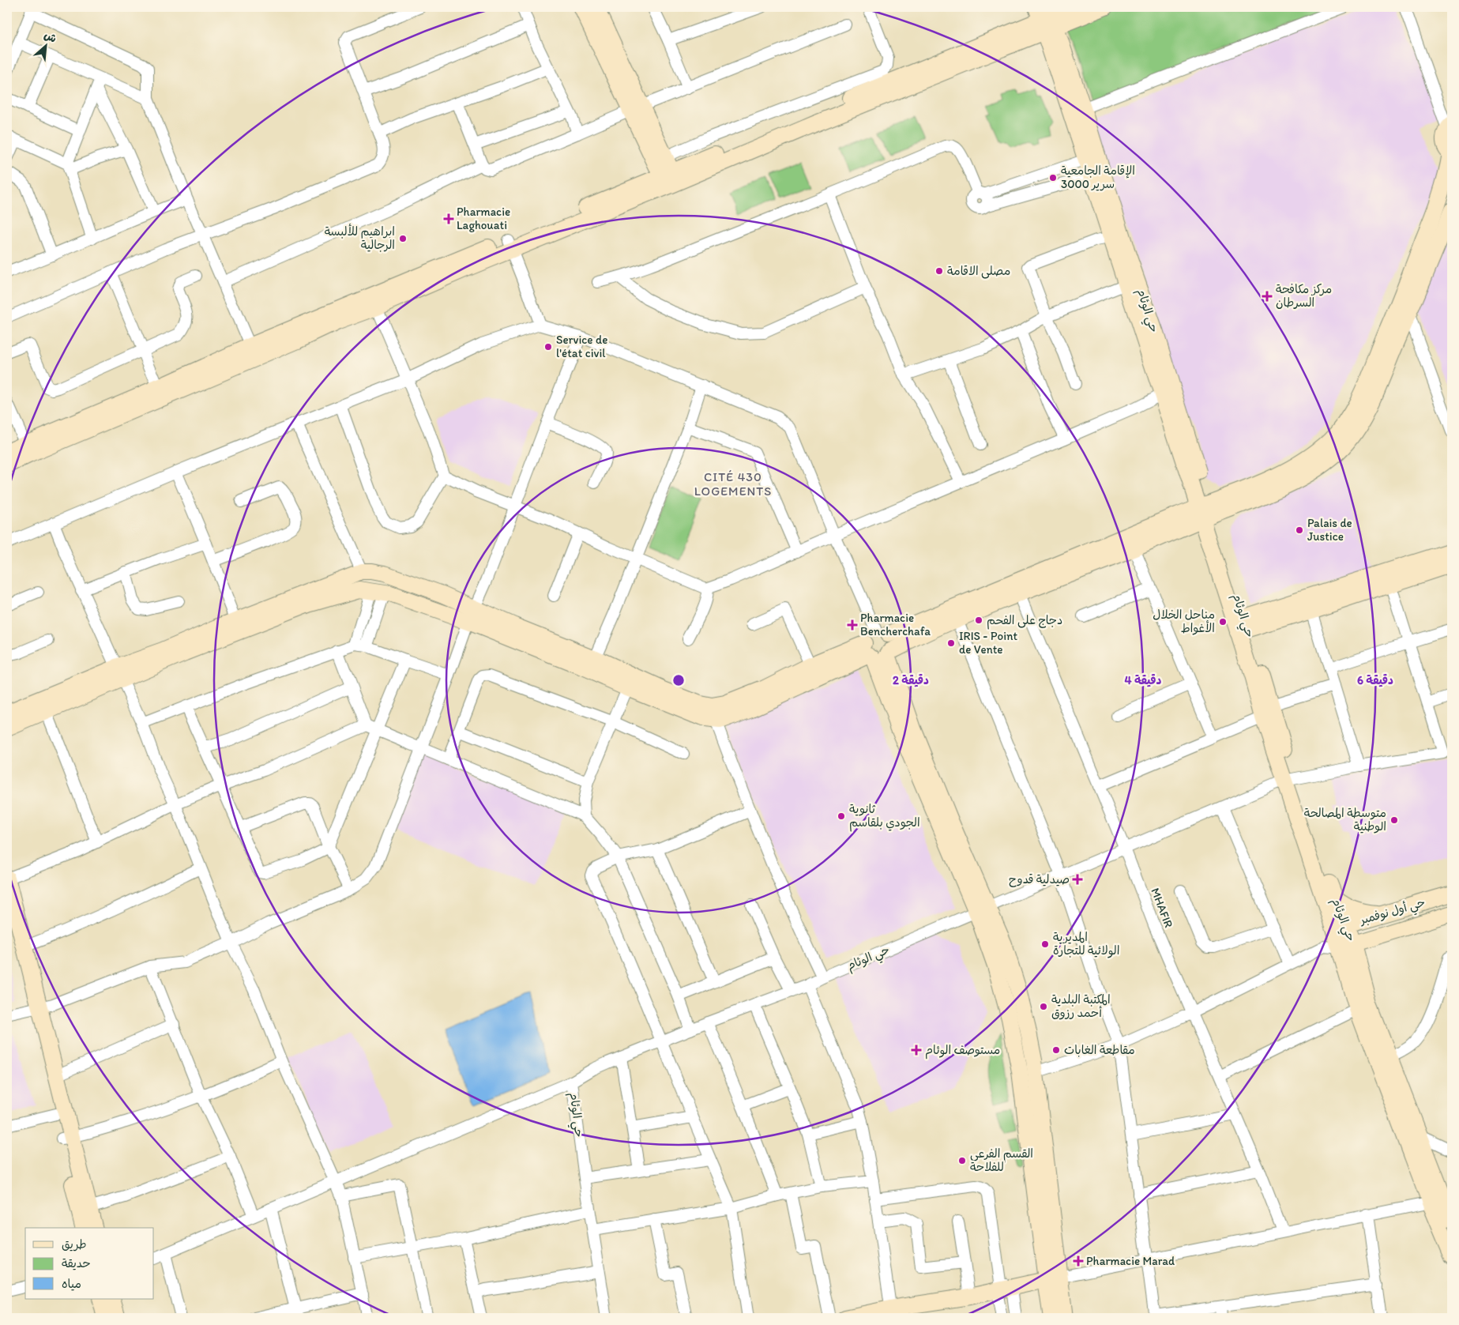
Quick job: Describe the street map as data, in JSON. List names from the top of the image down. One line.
{"streets":{"street":["حي الوئام","MHAFIR","حي أول نوفمبر"]},"crossings":[["حي الوئام","MHAFIR"],["حي الوئام","حي أول نوفمبر"]],"districts":["CITÉ 430 LOGEMENTS"],"places":{"other":["الإقامة الجامعية 3000 سرير","ابراهيم للألبسة الرجالية","مصلى الاقامة","Service de l'état civil","Palais de Justice","دجاج على الفحم","مناحل الخلال الأغواط","IRIS - Point de Vente","ثانوية الجودي بلقاسم","متوسطة المصالحة الوطنية","المديرية الولائية للتجارة","المكتبة البلدية أحمد رزوق","مقاطعة الغابات","القسم الفرعي للفلاحة"],"health":["Pharmacie Laghouati","مركز مكافحة السرطان","Pharmacie Bencherchafa","صيدلية قدوح","مستوصف الوئام","Pharmacie Marad"]},"legend":["طريق","حديقة","مياه"],"north":"top right","rings":["2 دقيقة","4 دقيقة","6 دقيقة"]}
